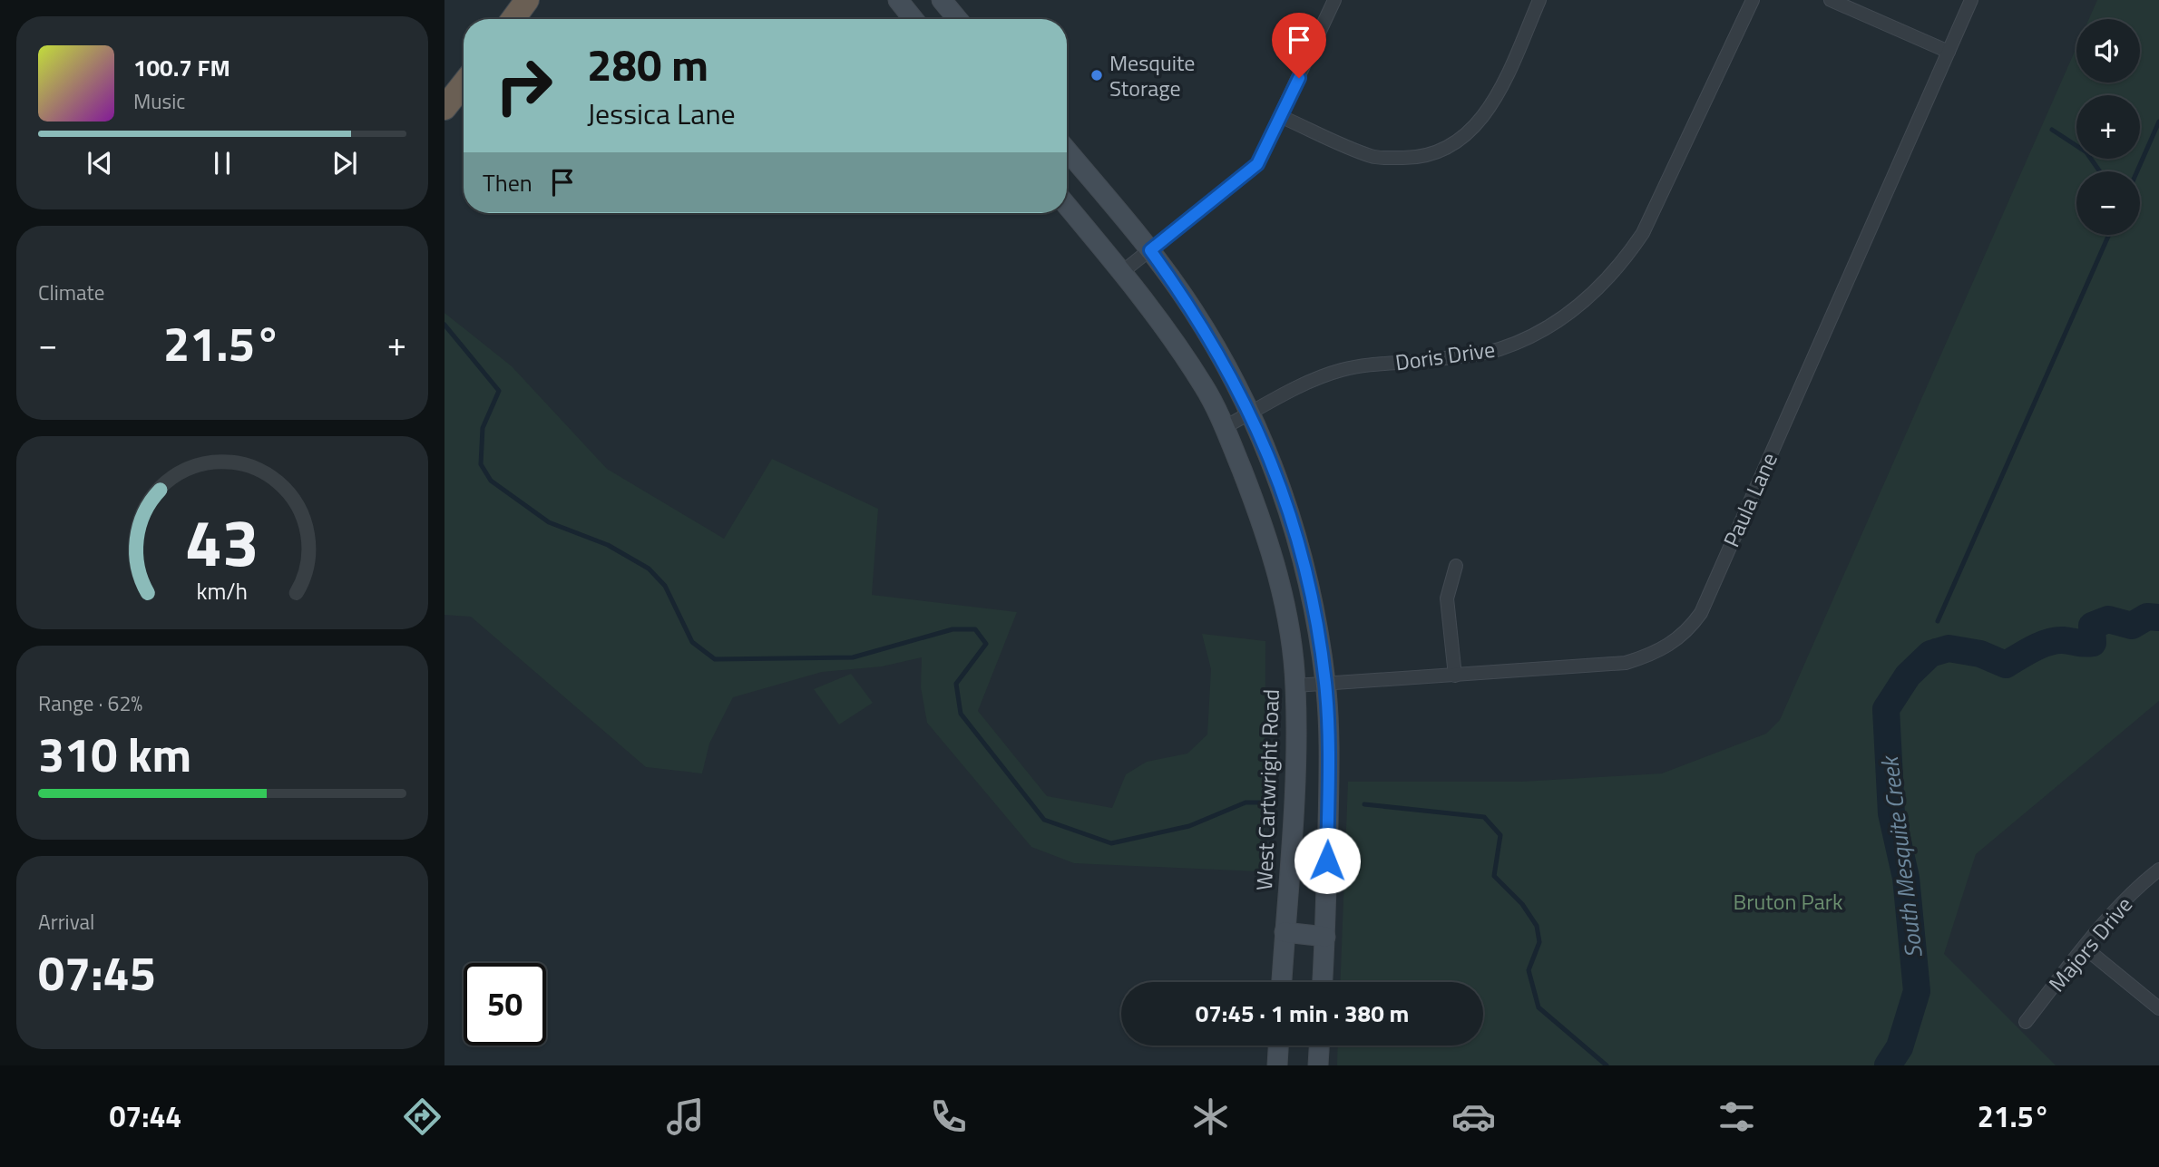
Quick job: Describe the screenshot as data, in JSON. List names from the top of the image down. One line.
{"streets":{"main road":["West Cartwright Road"],"street":["Doris Drive","Paula Lane","Majors Drive"]},"crossings":[["Doris Drive","West Cartwright Road"],["Paula Lane","West Cartwright Road"]],"water":["South Mesquite Creek"],"parks":["Bruton Park"],"places":["Mesquite Storage"],"page":{"map_buttons":["+","−"],"turn":["280 m","Jessica Lane"],"song":["100.7 FM","Music"],"then":"Then","tile":["Climate",["Range · 62%","310 km"],["Arrival","07:45"]],"heat":["−","21.5°","+"],"limit":"50","trip":"07:45 · 1 min · 380 m","tabs":["07:44","21.5°"],"gauge":["43","km/h"]}}
